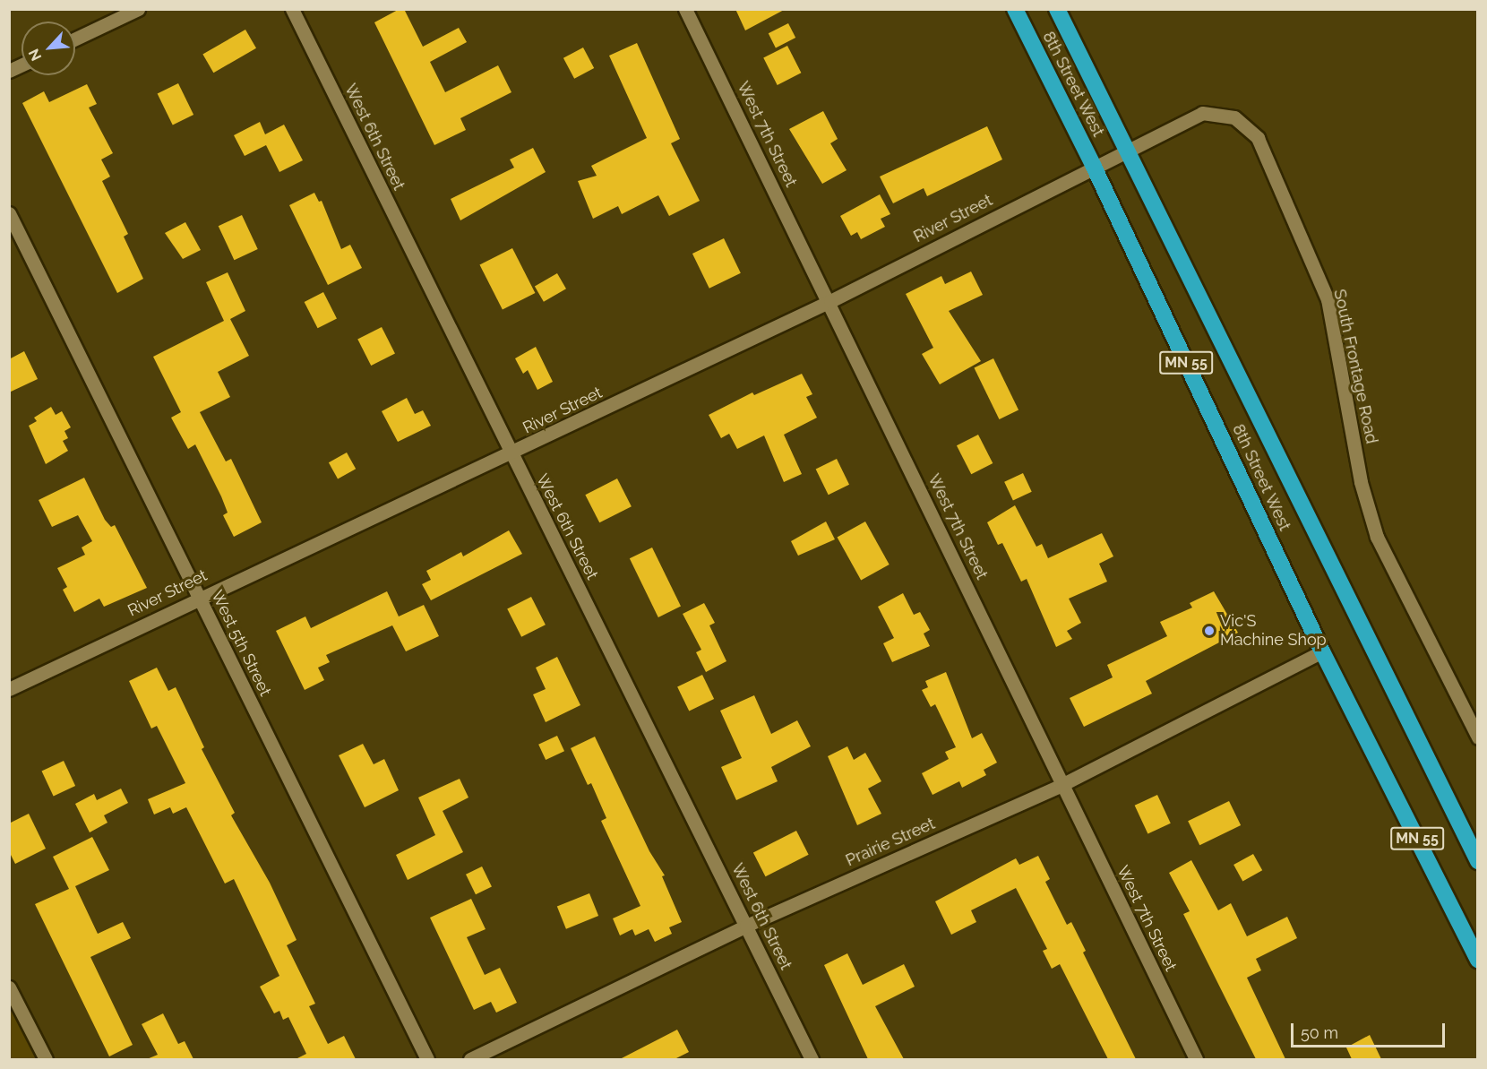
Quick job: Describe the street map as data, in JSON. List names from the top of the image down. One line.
{"streets":{"highway":["8th Street West","MN 55"],"street":["West 7th Street","West 6th Street","River Street","South Frontage Road","West 5th Street","Prairie Street"]},"crossings":[["8th Street West","River Street"],["8th Street West","South Frontage Road"],["8th Street West","Prairie Street"],["West 7th Street","River Street"],["West 7th Street","Prairie Street"],["West 6th Street","River Street"],["West 6th Street","Prairie Street"],["River Street","South Frontage Road"],["River Street","West 5th Street"]],"places":["Vic'S Machine Shop"],"scale_bar":"50 m","north":"bottom left"}
